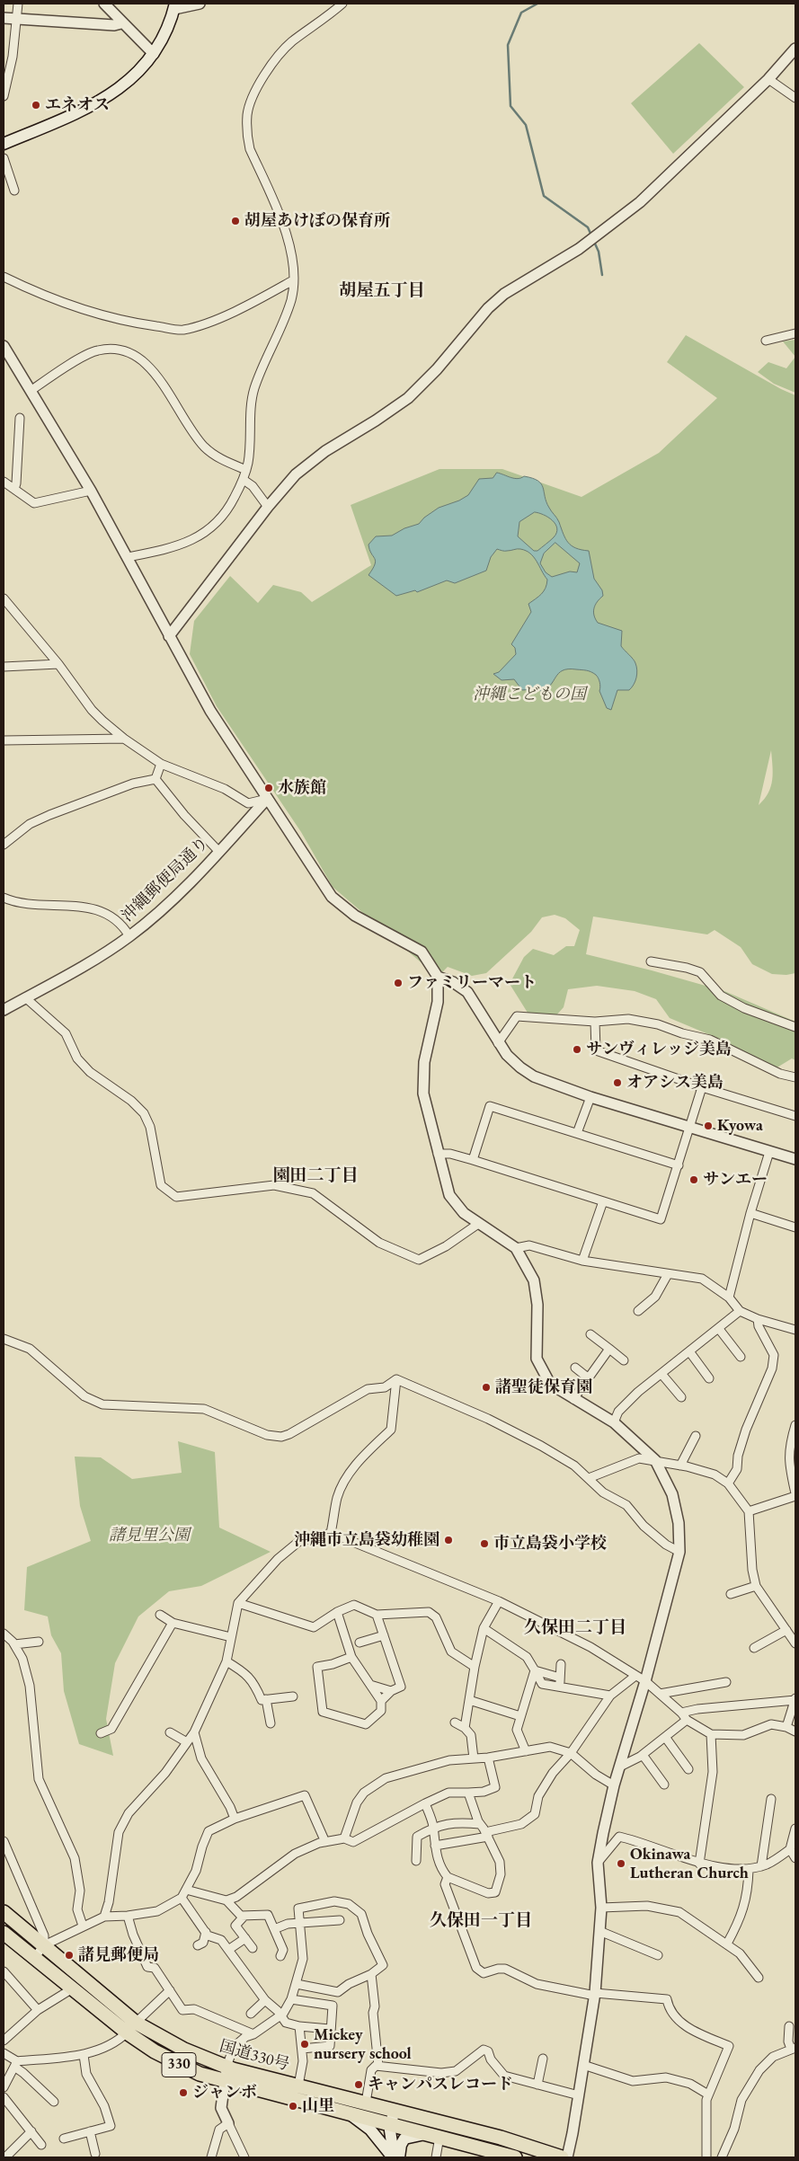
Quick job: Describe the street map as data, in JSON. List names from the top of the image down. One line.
{"streets":{"highway":["国道330号","330"],"street":["沖縄郵便局通り"]},"districts":["胡屋五丁目","園田二丁目","久保田二丁目","久保田一丁目"],"parks":["沖縄こどもの国","諸見里公園"],"places":["エネオス","胡屋あけぼの保育所","水族館","ファミリーマート","サンヴィレッジ美島","オアシス美島","Kyowa","サンエー","諸聖徒保育園","沖縄市立島袋幼稚園","市立島袋小学校","Okinawa Lutheran Church","諸見郵便局","Mickey nursery school","キャンパスレコード","ジャンボ","山里"]}
